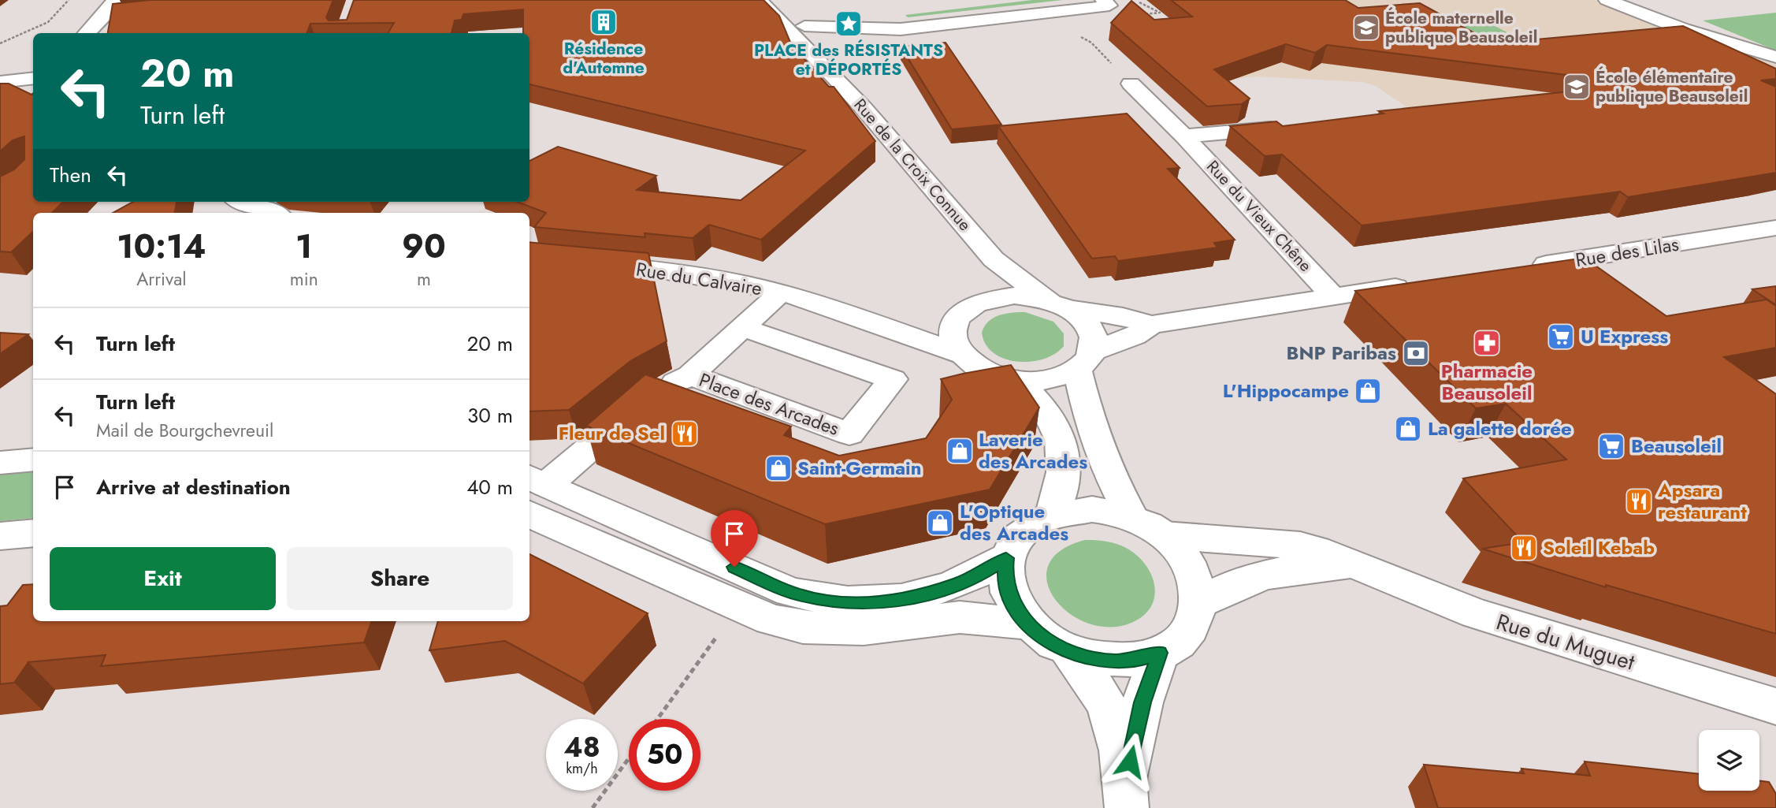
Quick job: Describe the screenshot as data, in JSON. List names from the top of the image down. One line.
{"streets":{"street":["Rue de la Croix Connue","Rue du Vieux Chêne","Rue des Lilas","Rue du Calvaire","Place des Arcades","Rue du Muguet"]},"crossings":[["Rue de la Croix Connue","Rue du Calvaire"],["Rue de la Croix Connue","Rue du Muguet"]],"places":{"building":["Résidence d'Automne"],"place":["PLACE des RÉSISTANTS et DÉPORTÉS"],"school or university":["École maternelle publique Beausoleil","École élémentaire publique Beausoleil"],"supermarket":["U Express","Beausoleil"],"pharmacy":["Pharmacie Beausoleil"],"bank":["BNP Paribas"],"shop":["L'Hippocampe","La galette dorée","Laverie des Arcades","Saint-Germain","L'Optique des Arcades"],"restaurant":["Fleur de Sel","Apsara restaurant","Soleil Kebab"]},"page":{"turn":["20 m","Turn left"],"then":"Then","eta":["10:14","Arrival","1","min","90","m"],"list":[{"name":"Turn left","value":"20 m"},{"name":"Turn left","note":"Mail de Bourgchevreuil","value":"30 m"},{"name":"Arrive at destination","value":"40 m"}],"buttons":["Exit","Share"],"speed":"48 km/h","limit":"50"}}
